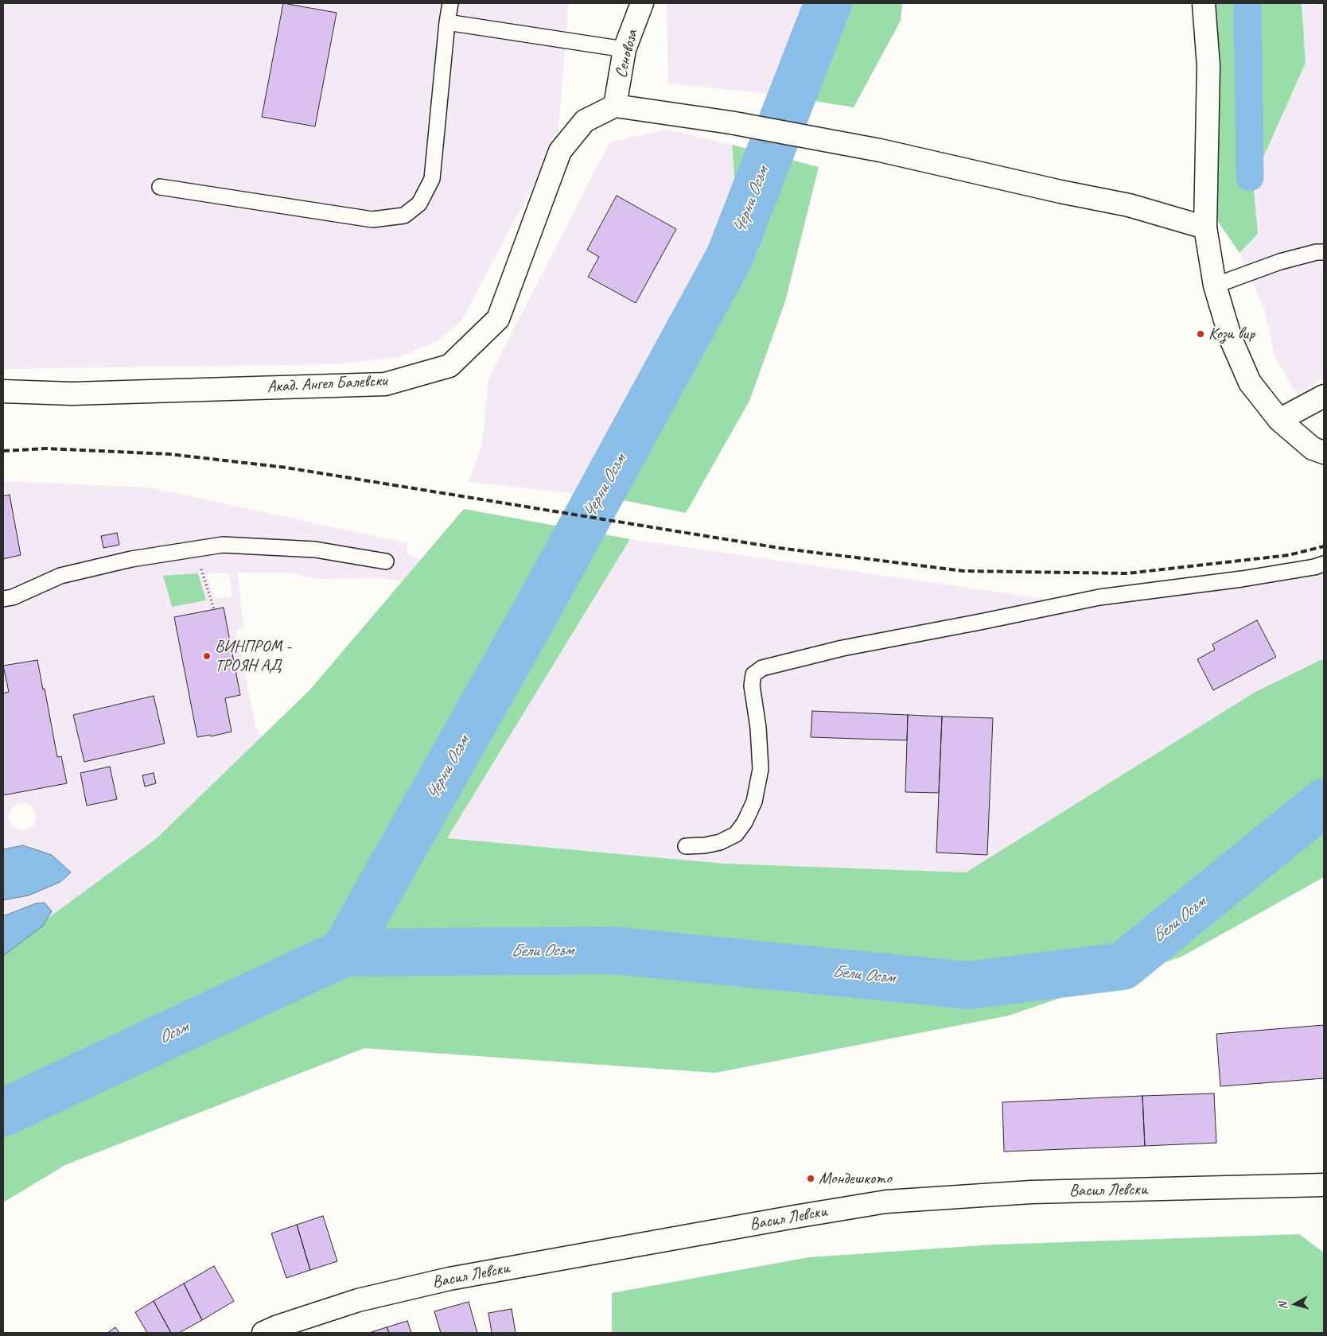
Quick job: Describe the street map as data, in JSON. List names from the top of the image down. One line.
{"streets":{"street":["Сеновоза","Акад. Ангел Балевски","Васил Левски"]},"crossings":[["Сеновоза","Акад. Ангел Балевски"]],"water":["Черни Осъм","Бели Осъм","Осъм"],"places":["Кози вир","ВИНПРОМ - ТРОЯН АД","Мондешкото"],"north":"left"}
